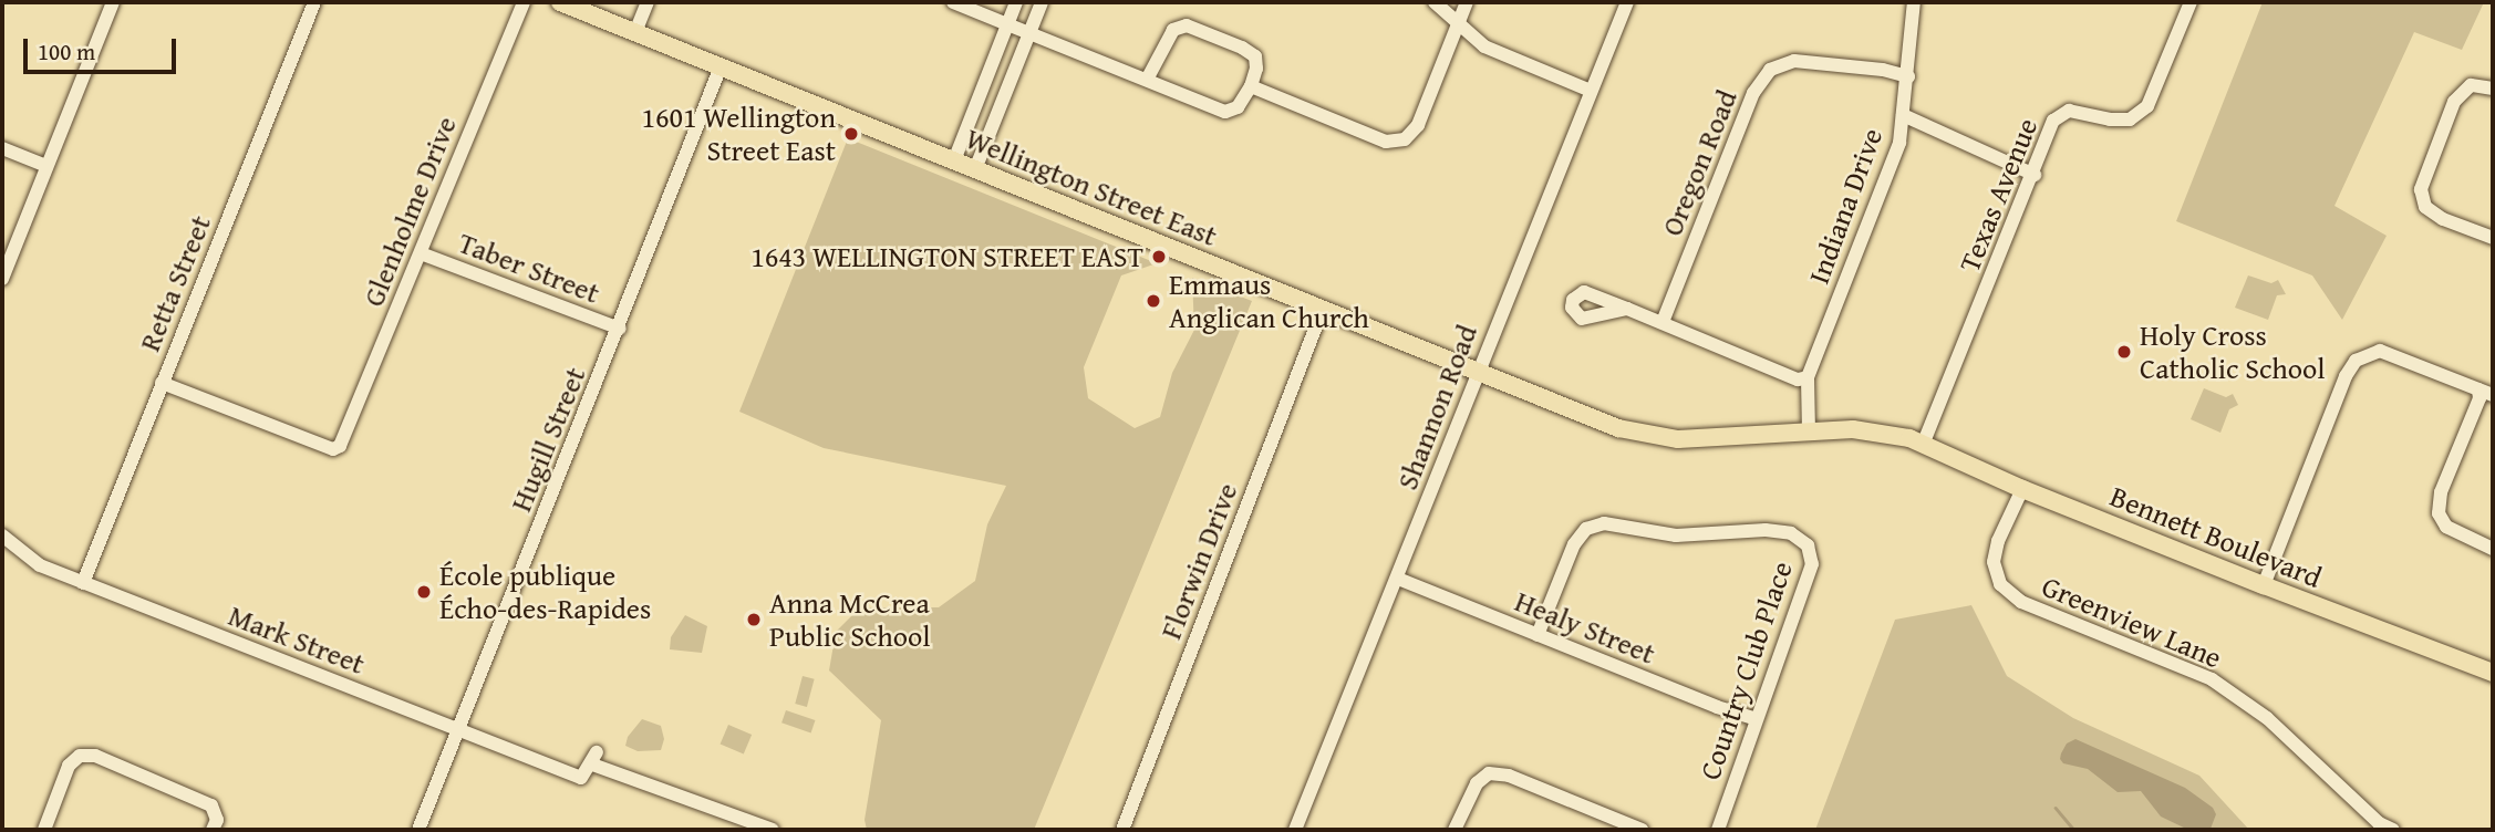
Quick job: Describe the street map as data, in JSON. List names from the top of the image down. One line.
{"streets":{"main road":["Wellington Street East","Bennett Boulevard"],"street":["Oregon Road","Texas Avenue","Indiana Drive","Glenholme Drive","Taber Street","Retta Street","Shannon Road","Hugill Street","Florwin Drive","Greenview Lane","Healy Street","Mark Street","Country Club Place"]},"crossings":[["Oregon Road","Indiana Drive"],["Wellington Street East","Texas Avenue"],["Wellington Street East","Shannon Road"],["Wellington Street East","Hugill Street"],["Wellington Street East","Bennett Boulevard"],["Wellington Street East","Florwin Drive"],["Texas Avenue","Bennett Boulevard"],["Glenholme Drive","Taber Street"],["Glenholme Drive","Retta Street"],["Taber Street","Hugill Street"],["Retta Street","Mark Street"],["Shannon Road","Healy Street"],["Hugill Street","Mark Street"],["Bennett Boulevard","Greenview Lane"],["Healy Street","Country Club Place"]],"places":["1601 Wellington Street East","1643 WELLINGTON STREET EAST","Emmaus Anglican Church","Holy Cross Catholic School","École publique Écho-des-Rapides","Anna McCrea Public School"],"scale_bar":"100 m"}
